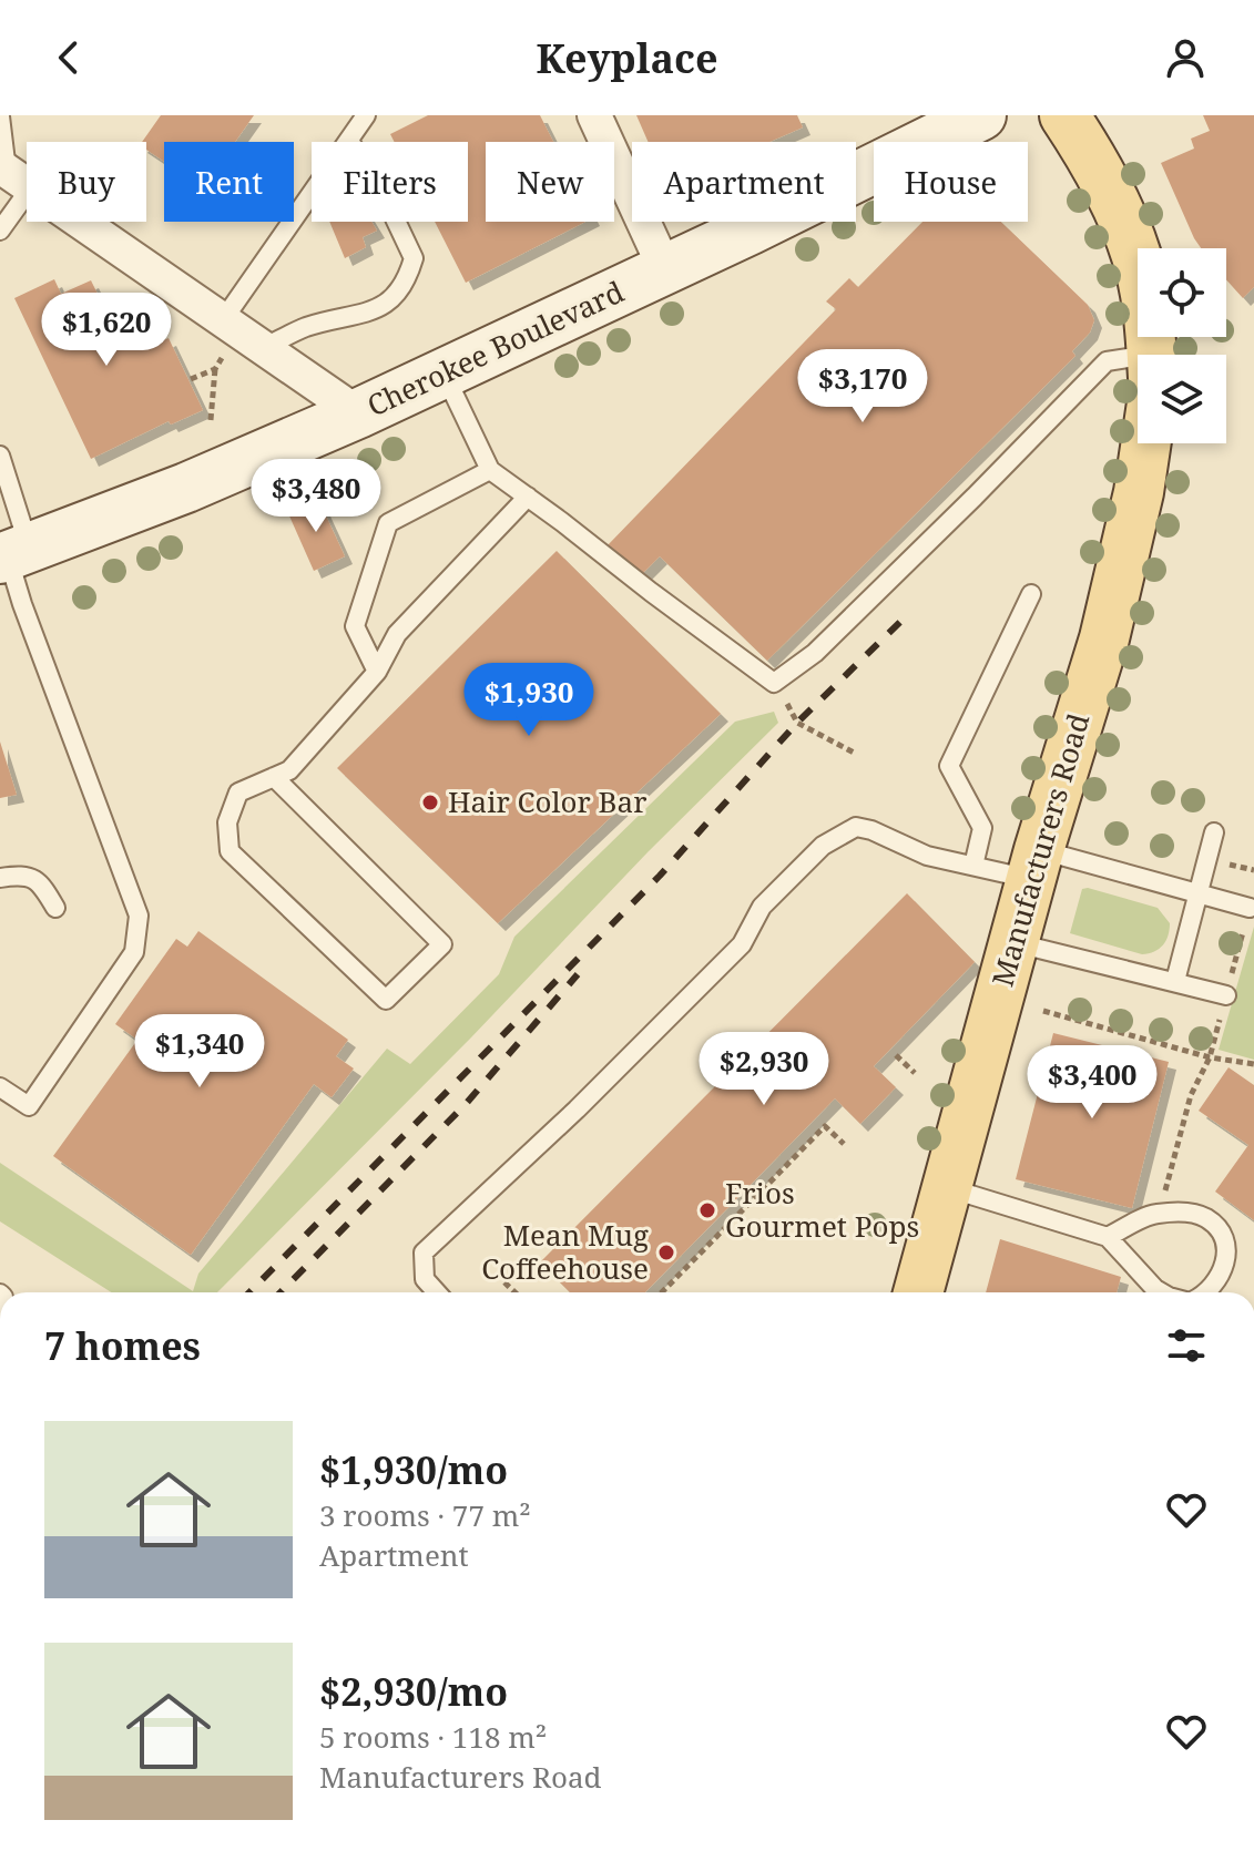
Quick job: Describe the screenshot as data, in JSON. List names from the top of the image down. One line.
{"streets":{"main road":["Cherokee Boulevard","Manufacturers Road"]},"places":["Hair Color Bar","Frios Gourmet Pops","Mean Mug Coffeehouse"],"page":{"header":"Keyplace","chip":["Buy","Rent","Filters","New","Apartment","House"],"price":["$1,620","$3,170","$3,480","$1,930","$1,340","$2,930","$3,400"],"heading":"7 homes","list":[{"name":"$1,930/mo","note":"3 rooms · 77 m² · Apartment"},{"name":"$2,930/mo","note":"5 rooms · 118 m² · Manufacturers Road"}]}}
